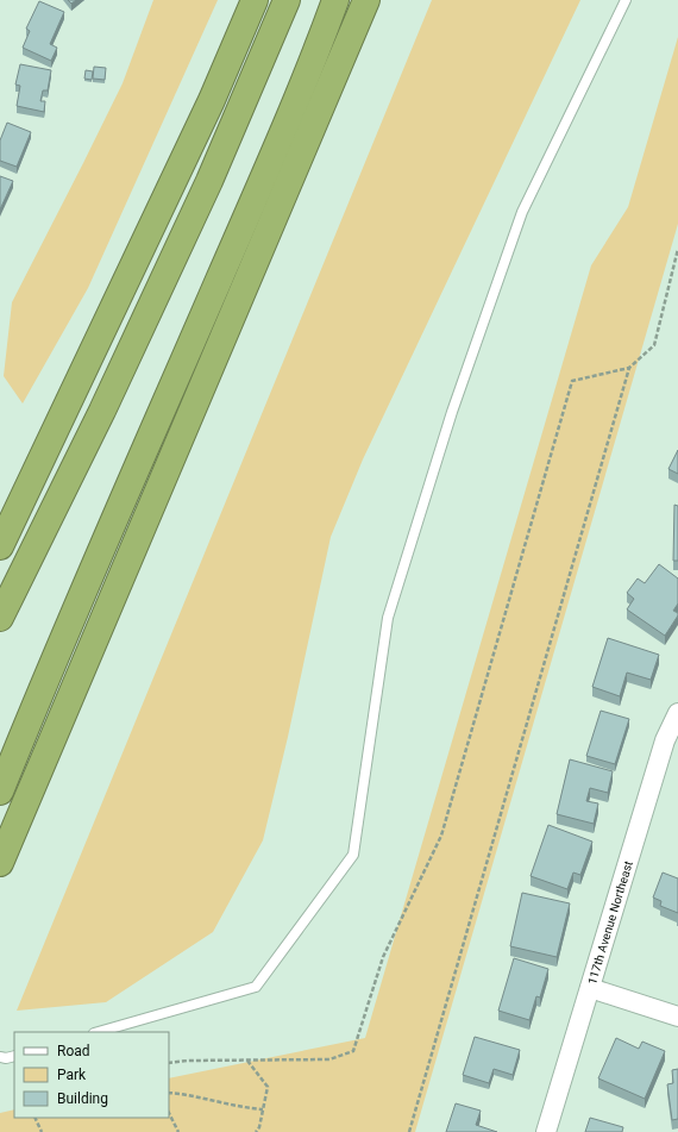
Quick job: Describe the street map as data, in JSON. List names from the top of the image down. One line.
{"streets":{"street":["117th Avenue Northeast"]},"legend":["Road","Park","Building"]}
